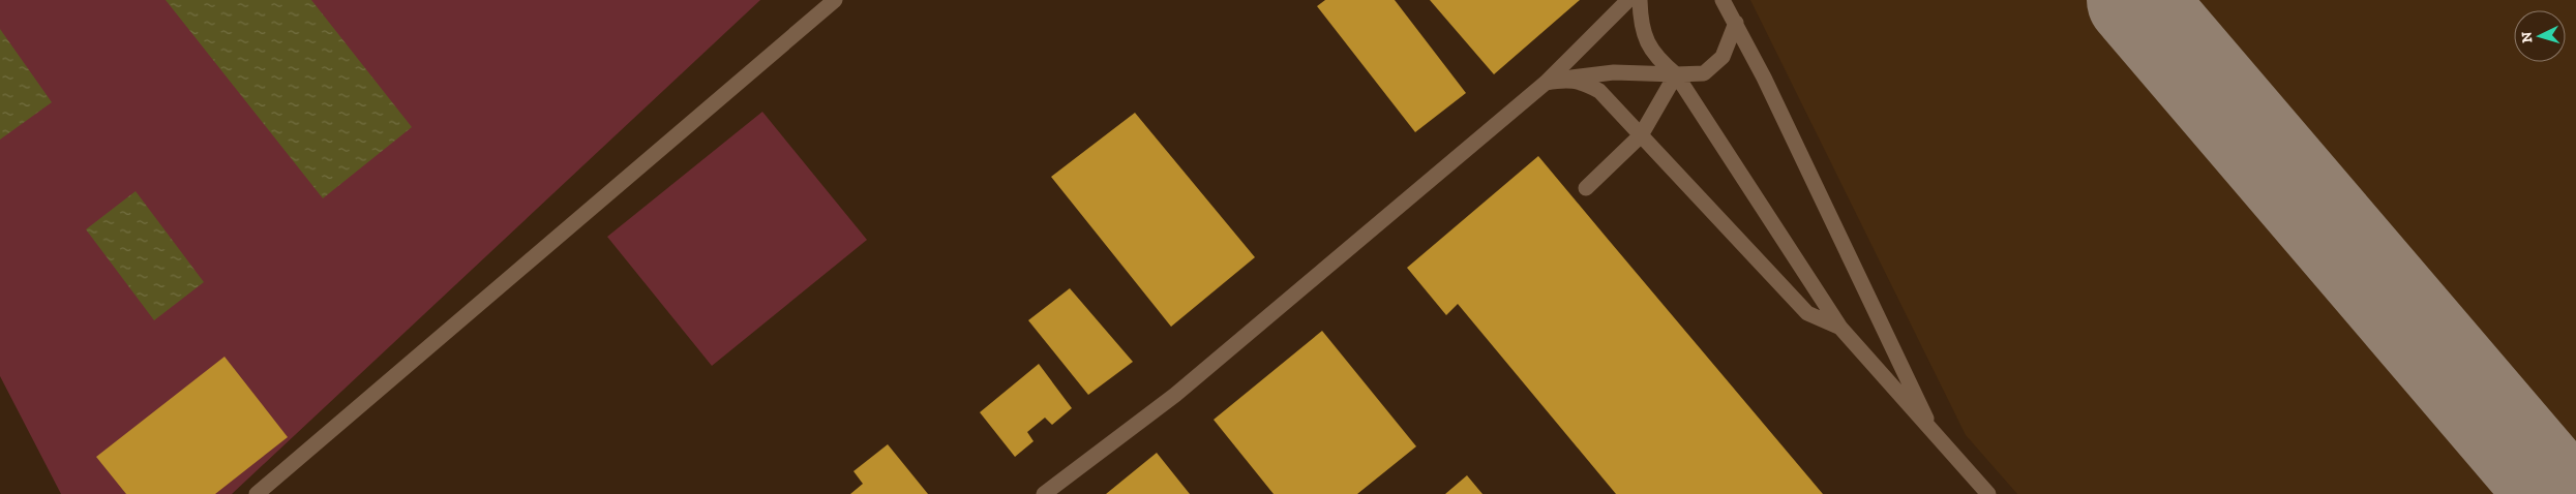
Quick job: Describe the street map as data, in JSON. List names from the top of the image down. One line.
{"north":"left"}
